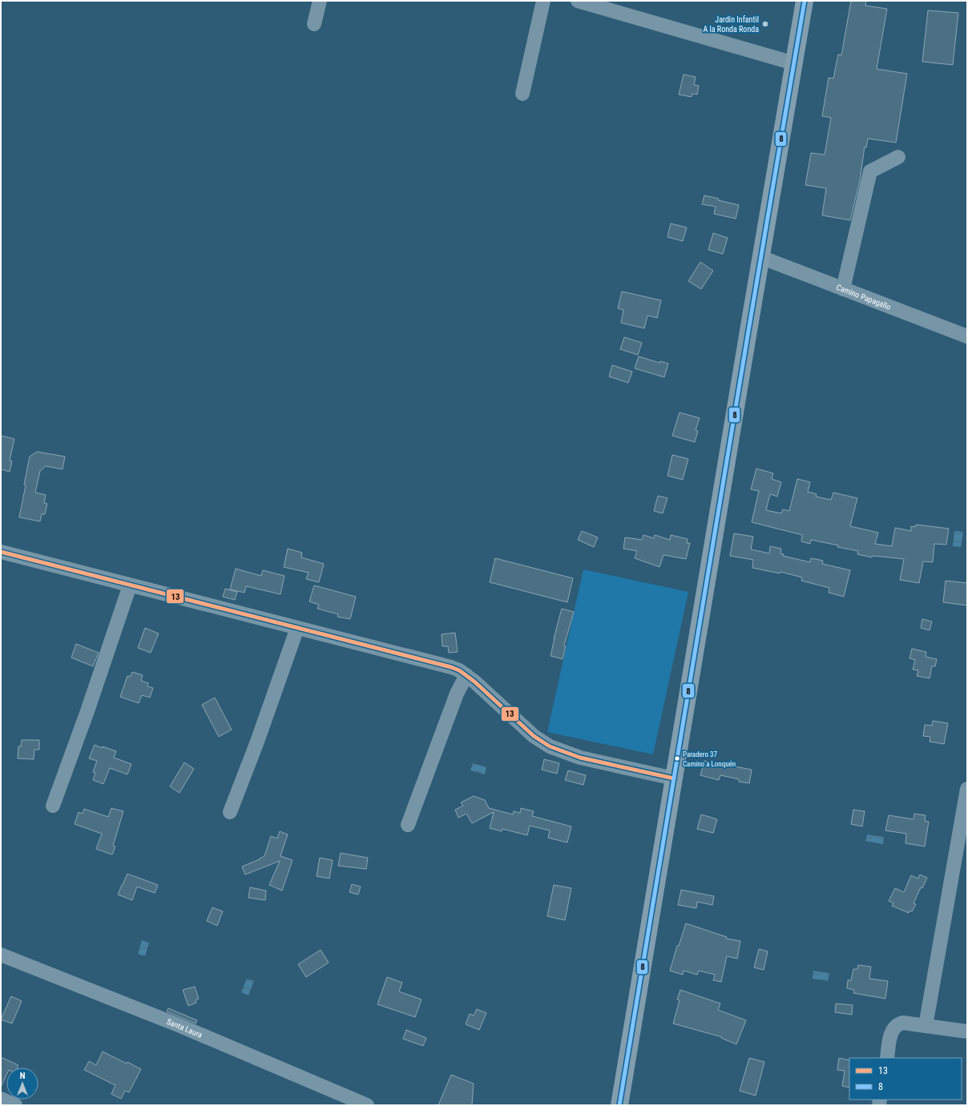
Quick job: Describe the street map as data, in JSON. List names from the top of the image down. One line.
{"streets":{"street":["Camino Papagallo","Santa Laura"]},"places":["Jardin Infantil A la Ronda Ronda","Paradero 37 Camino a Lonquén"],"lines":["transit line 8","transit line 13"],"legend":["13","8"],"north":"top"}
